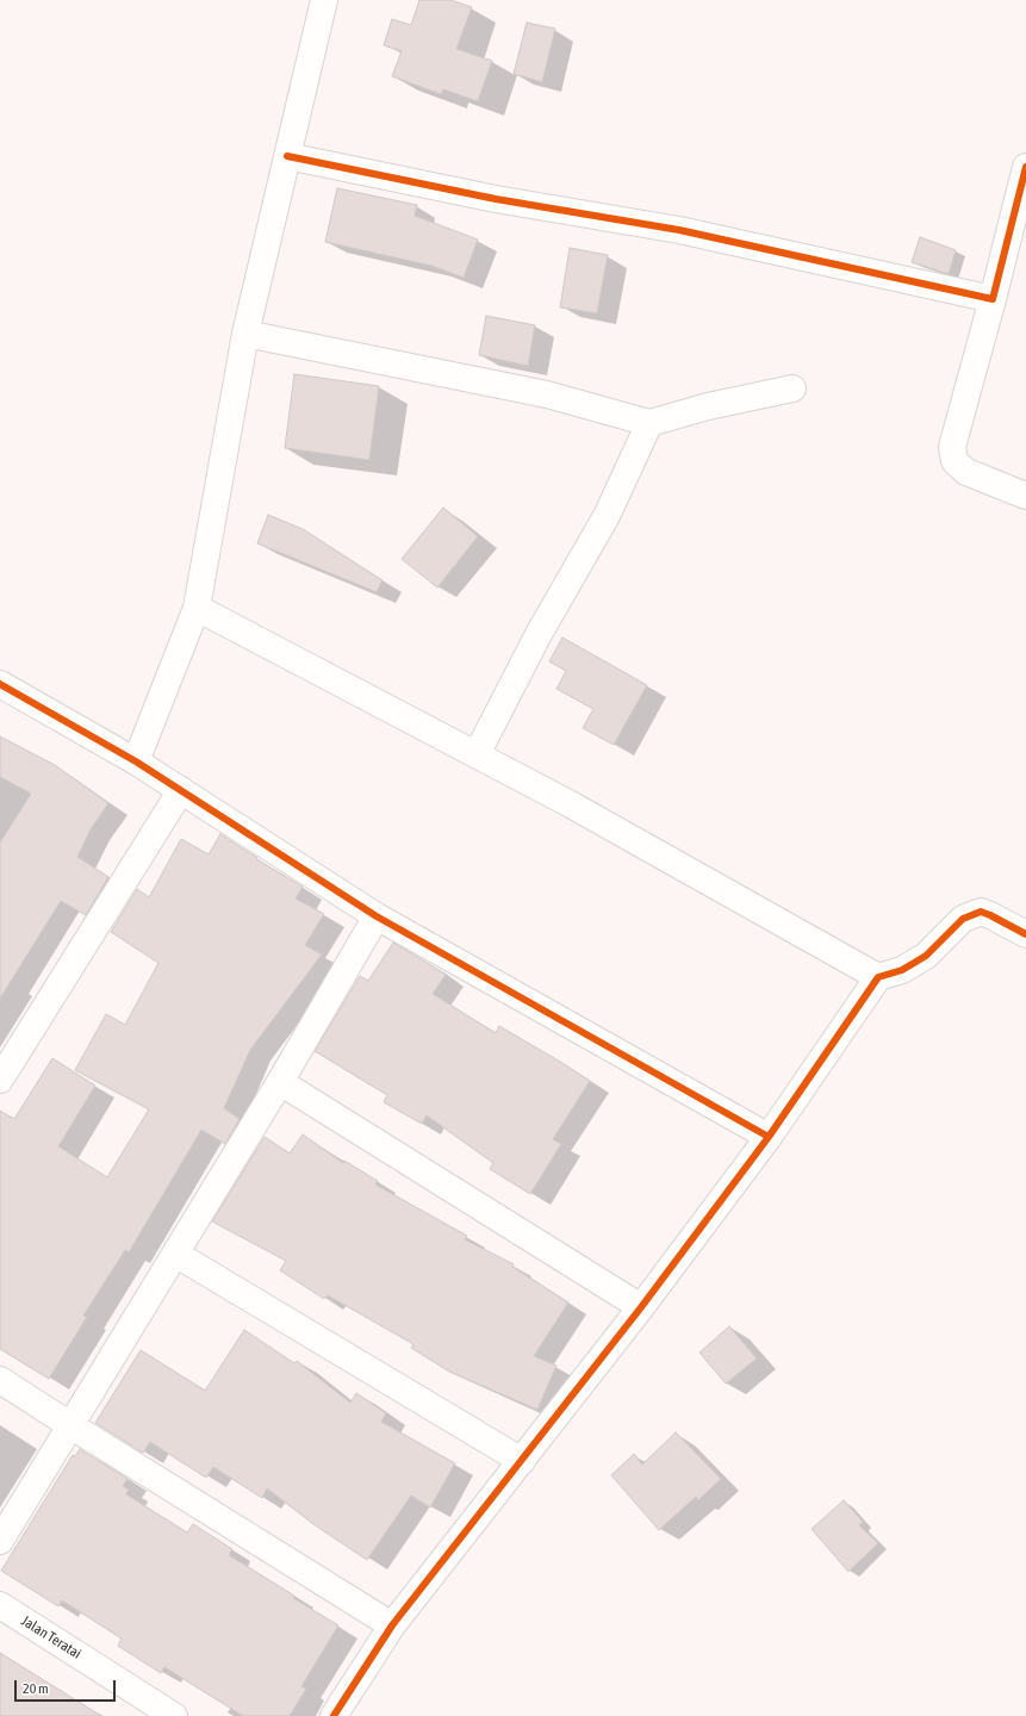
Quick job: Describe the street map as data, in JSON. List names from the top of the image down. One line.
{"streets":{"street":["Jalan Teratai"]},"scale_bar":"20 m"}
